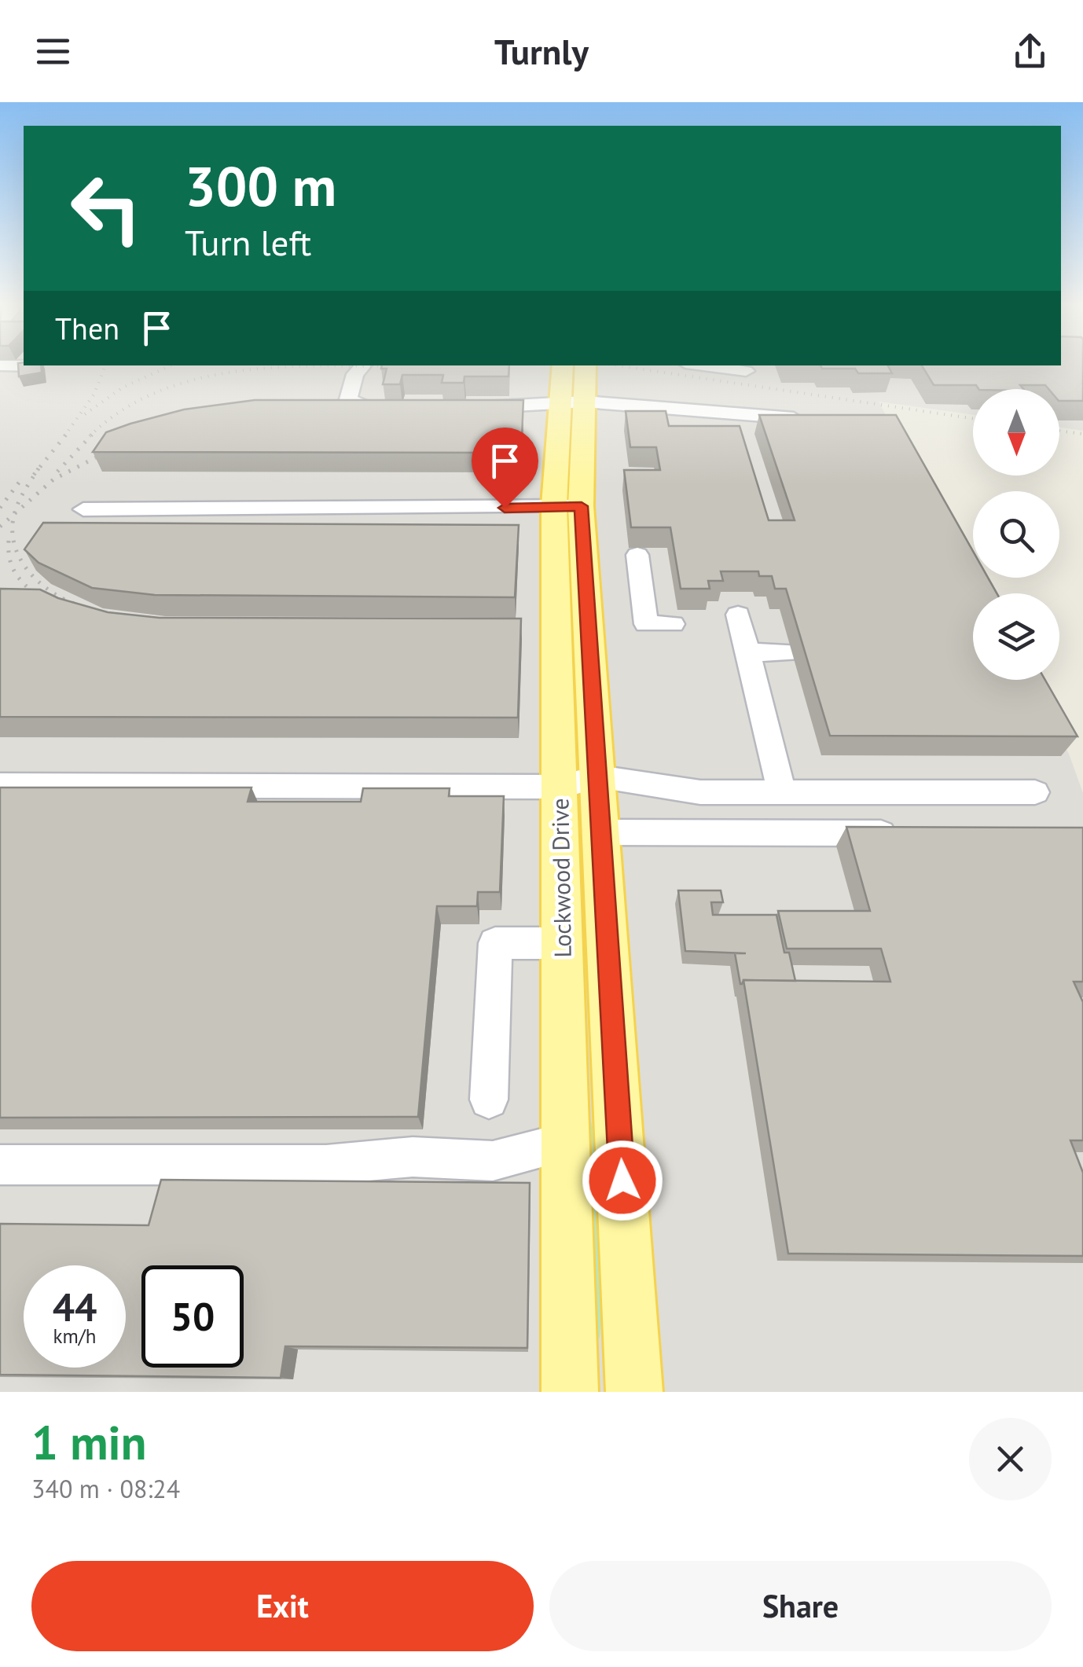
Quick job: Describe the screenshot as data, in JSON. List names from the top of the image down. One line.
{"streets":{"main road":["Lockwood Drive"]},"north":"bottom","page":{"header":"Turnly","turn":["300 m","Turn left"],"then":"Then","speed":"44 km/h","limit":"50","heading":["1 min","340 m · 08:24"],"buttons":["Exit","Share"]}}
